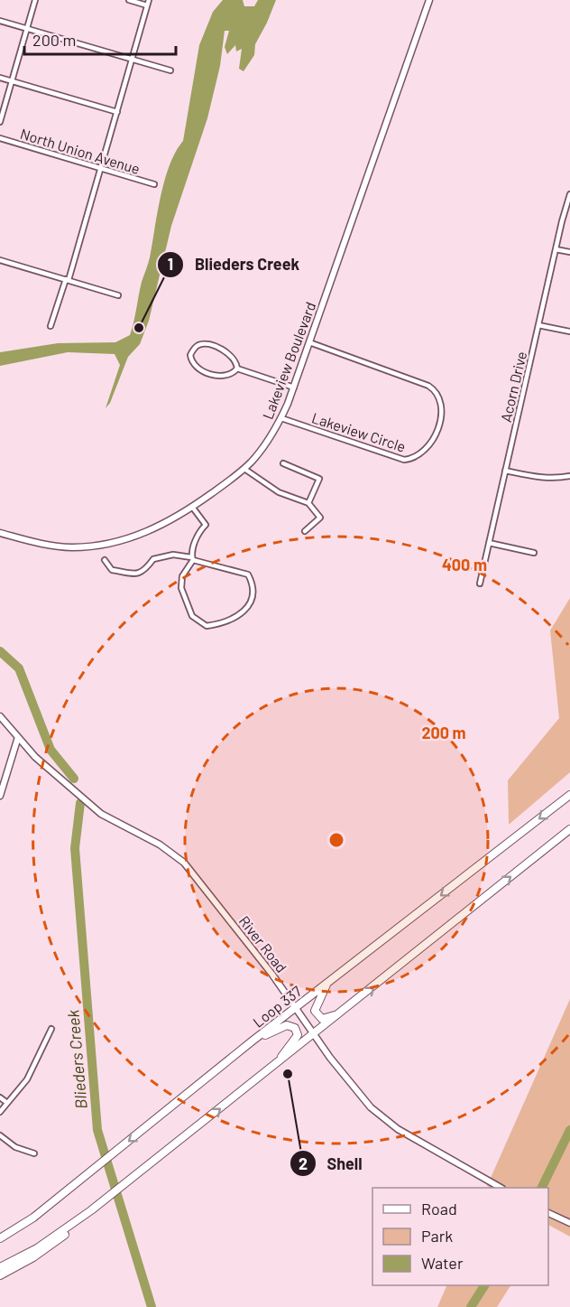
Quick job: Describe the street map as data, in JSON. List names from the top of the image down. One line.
{"streets":{"main road":["Loop 337"],"street":["North Union Avenue","Lakeview Boulevard","Acorn Drive","Lakeview Circle","River Road"]},"crossings":[["Lakeview Boulevard","Lakeview Circle"],["River Road","Loop 337"]],"water":["Blieders Creek"],"places":["Blieders Creek","Shell"],"legend":["Road","Park","Water"],"scale_bar":"200 m","rings":["400 m","200 m"]}
